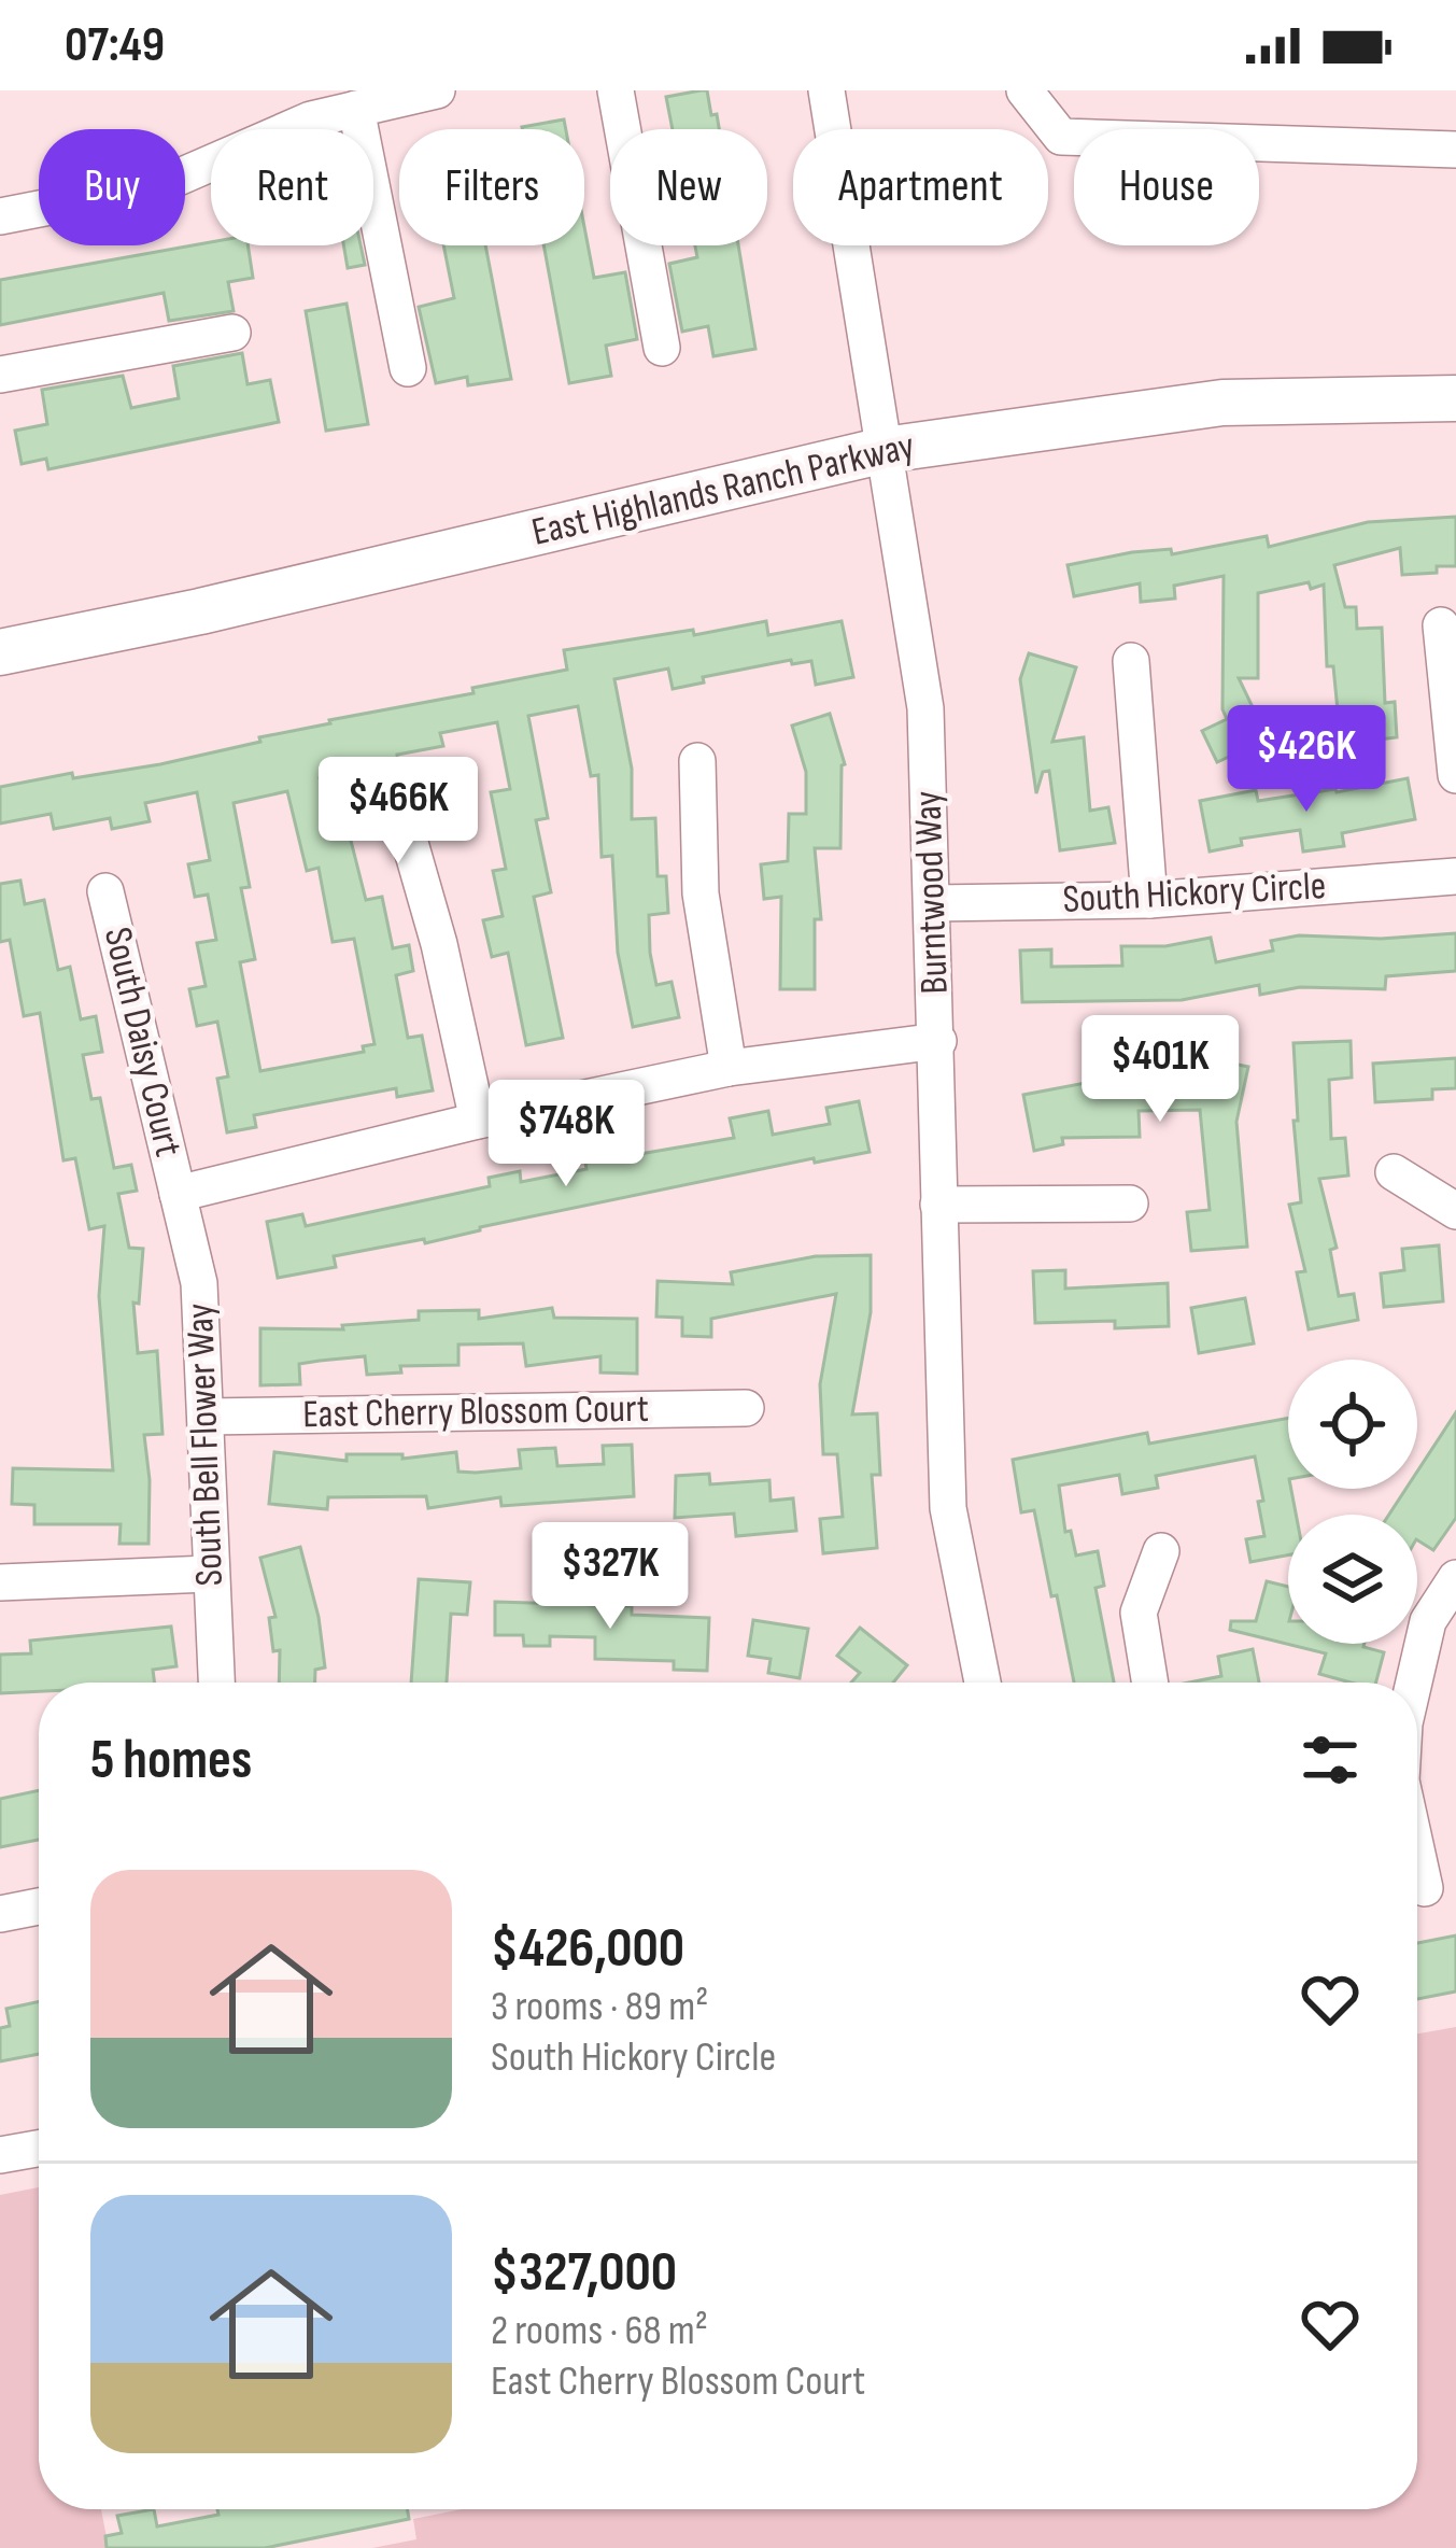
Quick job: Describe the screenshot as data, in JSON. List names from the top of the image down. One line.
{"streets":{"main road":["East Highlands Ranch Parkway"],"street":["Burntwood Way","South Hickory Circle","South Daisy Court","East Cherry Blossom Court","South Bell Flower Way"]},"crossings":[["East Highlands Ranch Parkway","Burntwood Way"],["Burntwood Way","South Hickory Circle"],["South Daisy Court","South Bell Flower Way"],["East Cherry Blossom Court","South Bell Flower Way"]],"page":{"status":"07:49","chip":["Buy","Rent","Filters","New","Apartment","House"],"price":["$426K","$466K","$401K","$748K","$327K"],"heading":"5 homes","list":[{"name":"$426,000","note":"3 rooms · 89 m² · South Hickory Circle"},{"name":"$327,000","note":"2 rooms · 68 m² · East Cherry Blossom Court"}]}}
